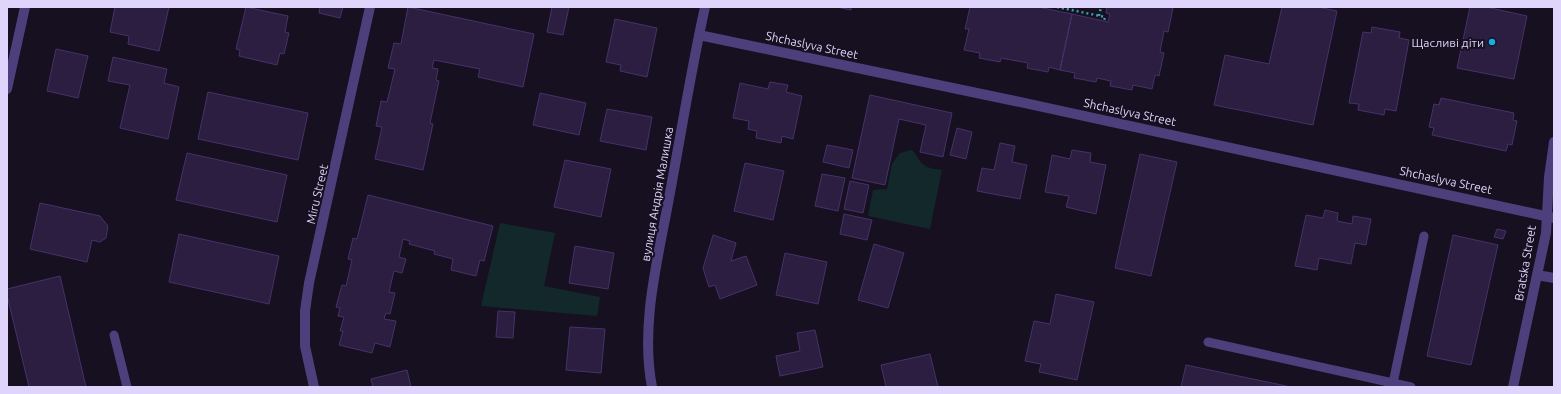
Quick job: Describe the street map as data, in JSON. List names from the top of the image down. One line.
{"streets":{"street":["Shchaslyva Street","Miru Street","вулиця Андрія Малишка","Bratska Street"]},"crossings":[["Shchaslyva Street","вулиця Андрія Малишка"],["Shchaslyva Street","Bratska Street"]],"places":["Щасливі діти"]}
